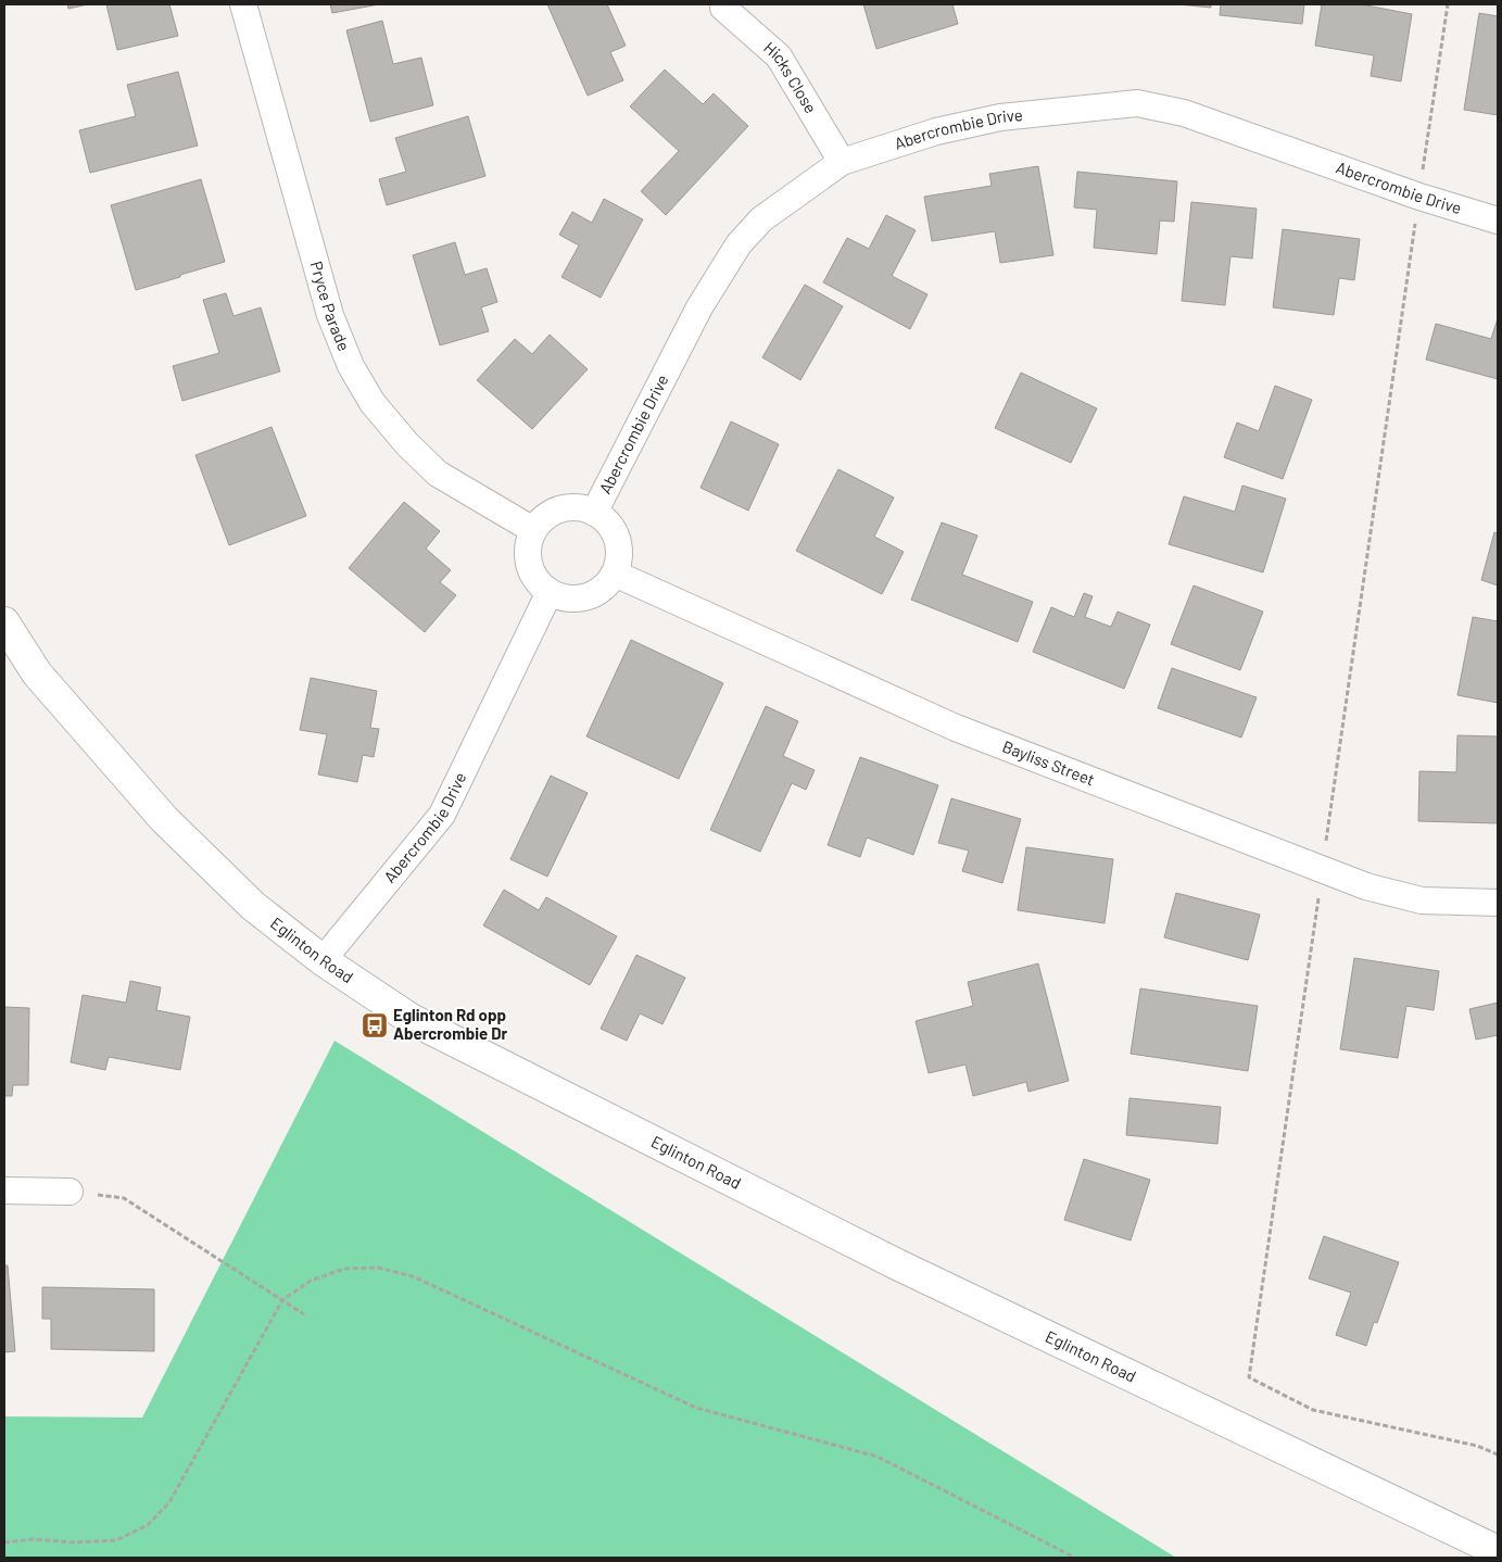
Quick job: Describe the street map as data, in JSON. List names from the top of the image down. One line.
{"streets":{"main road":["Eglinton Road"],"street":["Hicks Close","Abercrombie Drive","Pryce Parade","Bayliss Street"]},"crossings":[["Hicks Close","Abercrombie Drive"],["Abercrombie Drive","Pryce Parade"],["Abercrombie Drive","Bayliss Street"],["Abercrombie Drive","Eglinton Road"],["Pryce Parade","Bayliss Street"]],"places":{"bus stop":["Eglinton Rd opp Abercrombie Dr"]}}
